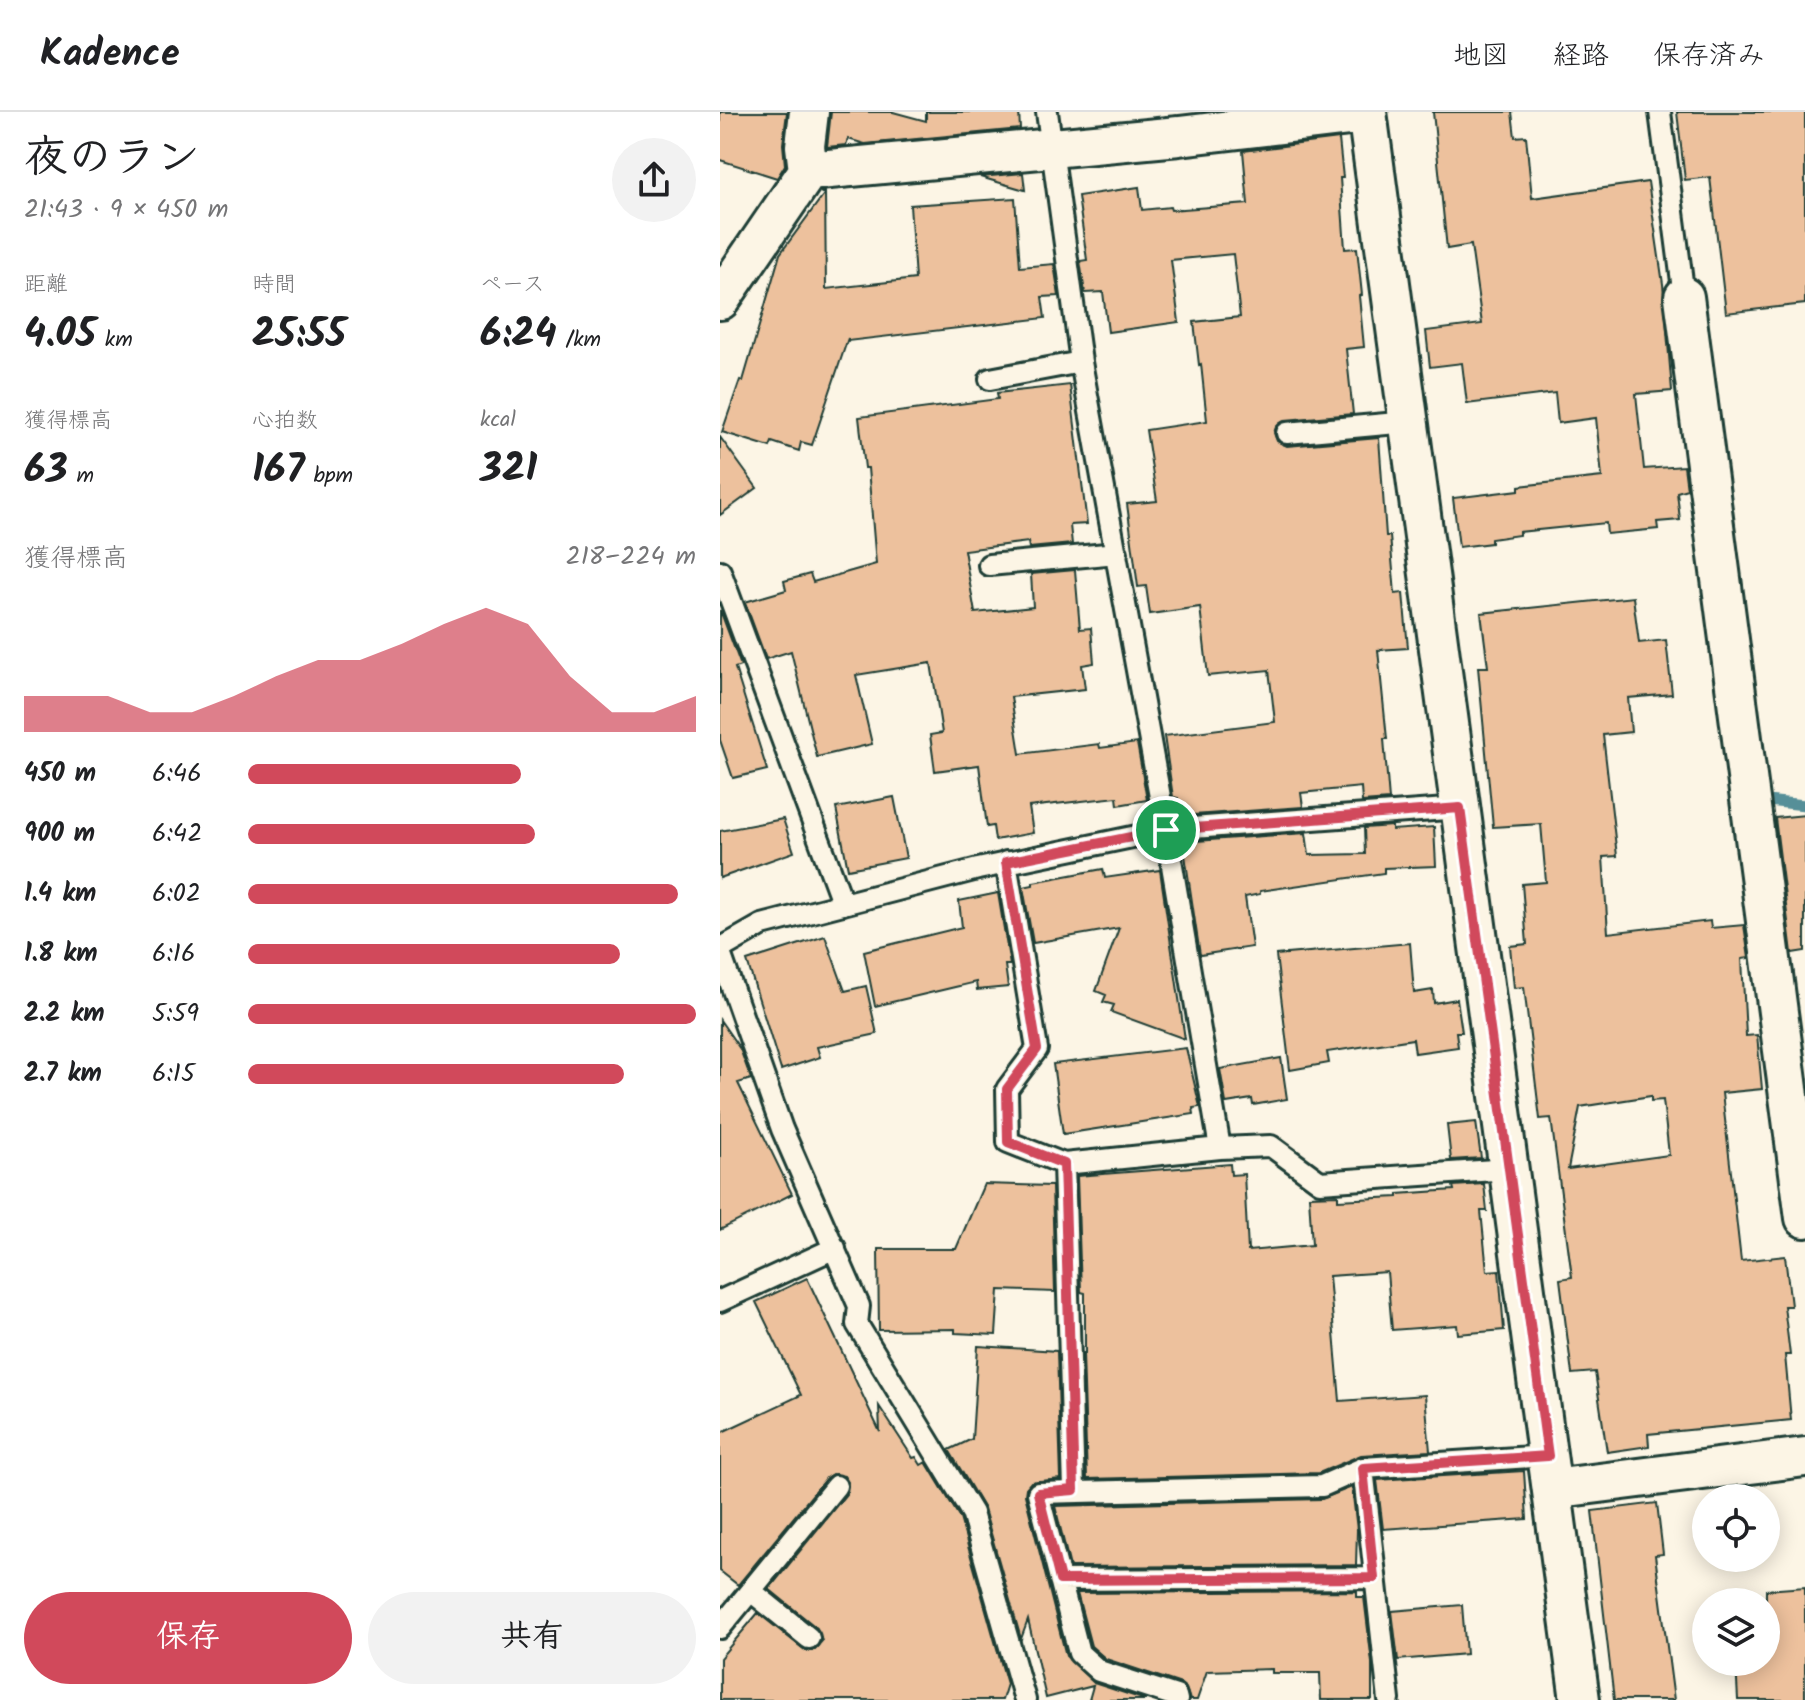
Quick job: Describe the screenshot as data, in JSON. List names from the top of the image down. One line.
{"page":{"header":"Kadence","nav":["地図","経路","保存済み"],"heading":["夜のラン","21:43 · 9 × 450 m"],"stats":[["距離","4.05 km"],["時間","25:55"],["ペース","6:24 /km"],["獲得標高","63 m"],["心拍数","167 bpm"],["kcal","321"]],"chart":["獲得標高","218–224 m"],"list":[{"name":"450 m","note":"6:46"},{"name":"900 m","note":"6:42"},{"name":"1.4 km","note":"6:02"},{"name":"1.8 km","note":"6:16"},{"name":"2.2 km","note":"5:59"},{"name":"2.7 km","note":"6:15"}],"buttons":["保存","共有"]}}
